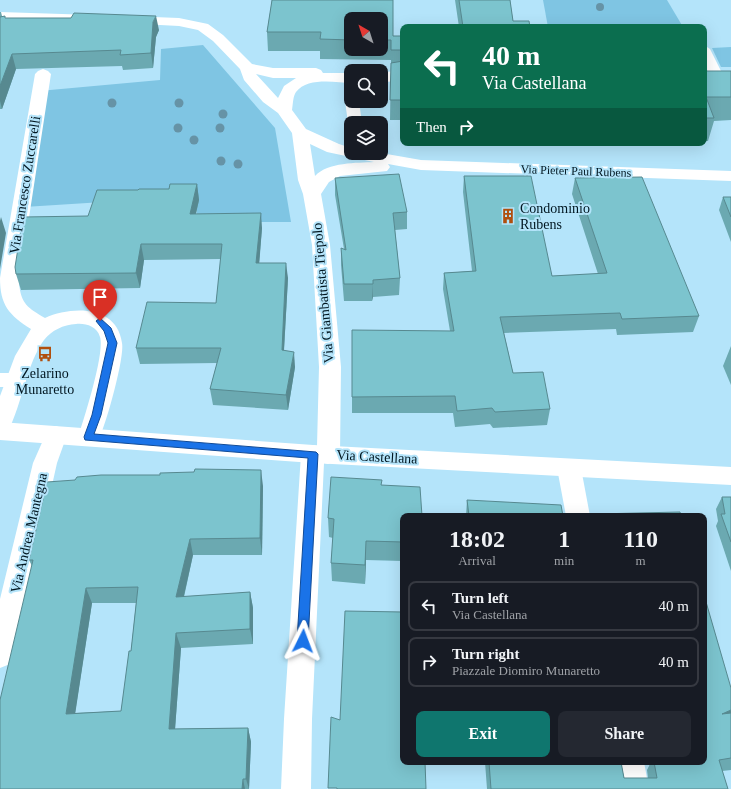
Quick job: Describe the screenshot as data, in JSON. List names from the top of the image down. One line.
{"streets":{"street":["Via Pieter Paul Rubens","Via Francesco Zuccarelli","Via Giambattista Tiepolo","Via Castellana","Via Andrea Mantegna"]},"crossings":[["Via Pieter Paul Rubens","Via Giambattista Tiepolo"],["Via Giambattista Tiepolo","Via Castellana"],["Via Castellana","Via Andrea Mantegna"]],"places":{"building":["Condominio Rubens"],"bus stop":["Zelarino Munaretto"]},"north":"top left","page":{"turn":["40 m","Via Castellana"],"then":"Then","eta":["18:02","Arrival","1","min","110","m"],"list":[{"name":"Turn left","note":"Via Castellana","value":"40 m"},{"name":"Turn right","note":"Piazzale Diomiro Munaretto","value":"40 m"}],"buttons":["Exit","Share"]}}
